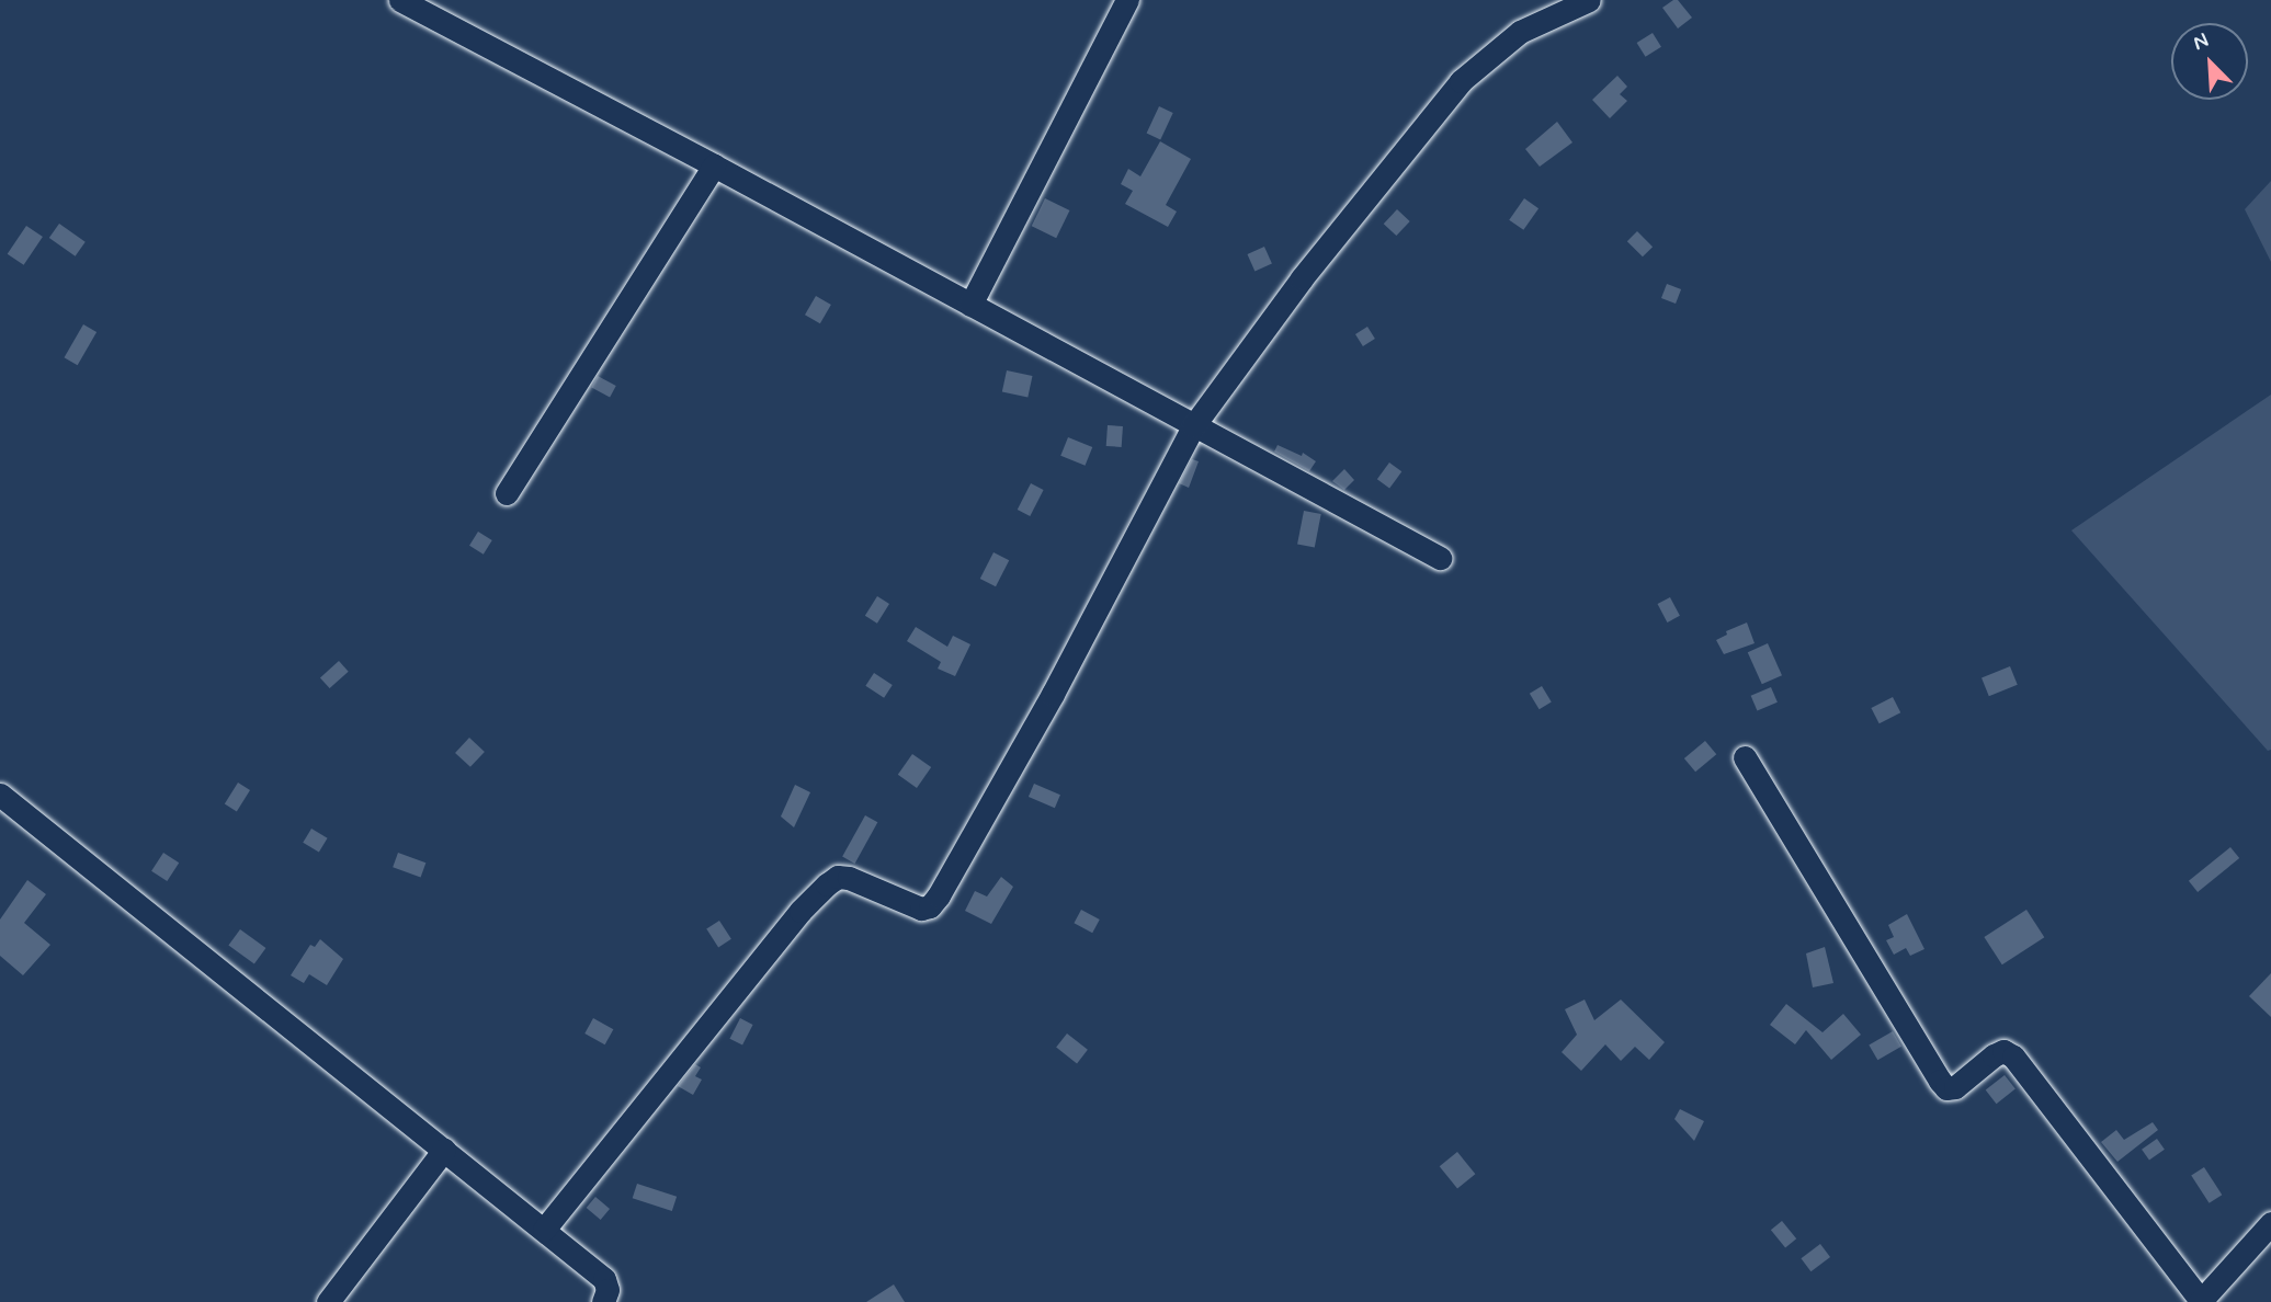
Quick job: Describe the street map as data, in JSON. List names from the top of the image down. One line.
{"north":"top left"}
